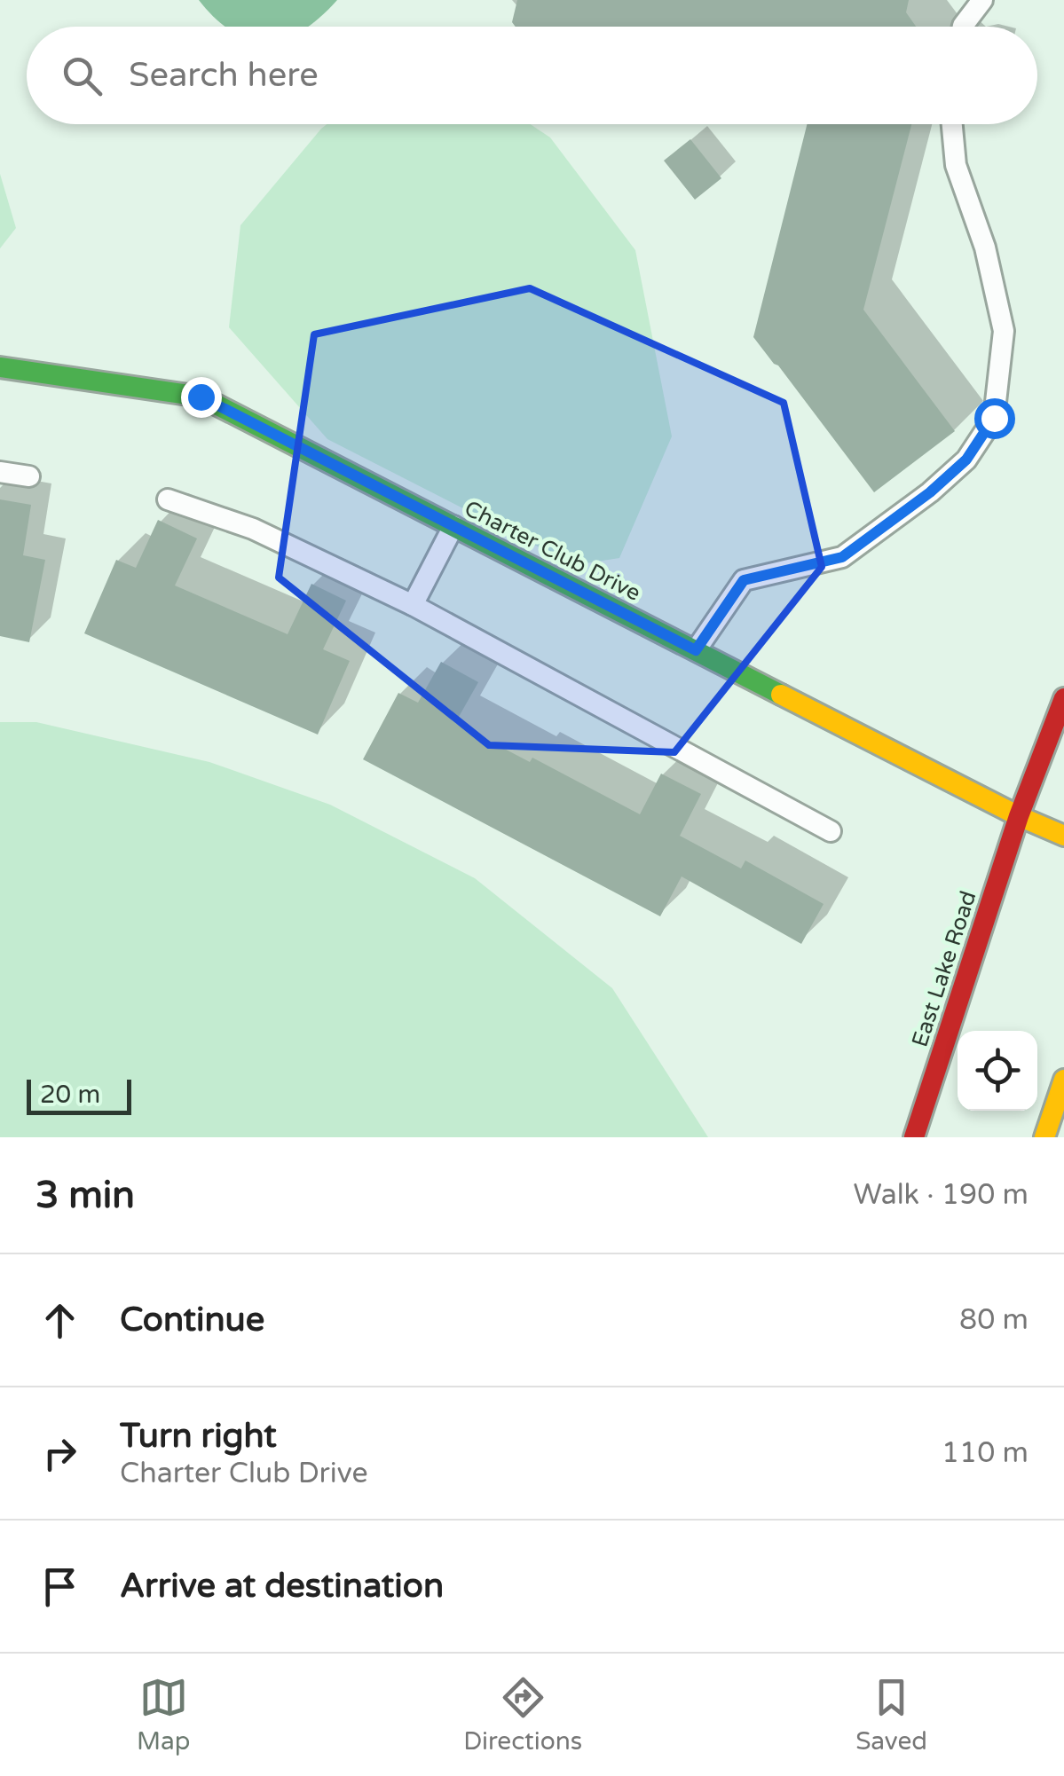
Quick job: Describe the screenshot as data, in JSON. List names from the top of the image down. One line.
{"streets":{"street":["Charter Club Drive","East Lake Road"]},"crossings":[["Charter Club Drive","East Lake Road"]],"scale_bar":"20 m","page":{"search":"Search here","scale":"20 m","heading":["3 min","Walk · 190 m"],"list":[["Continue","80 m"],["Turn right","Charter Club Drive","110 m"],"Arrive at destination"],"nav":["Map","Directions","Saved"]}}
